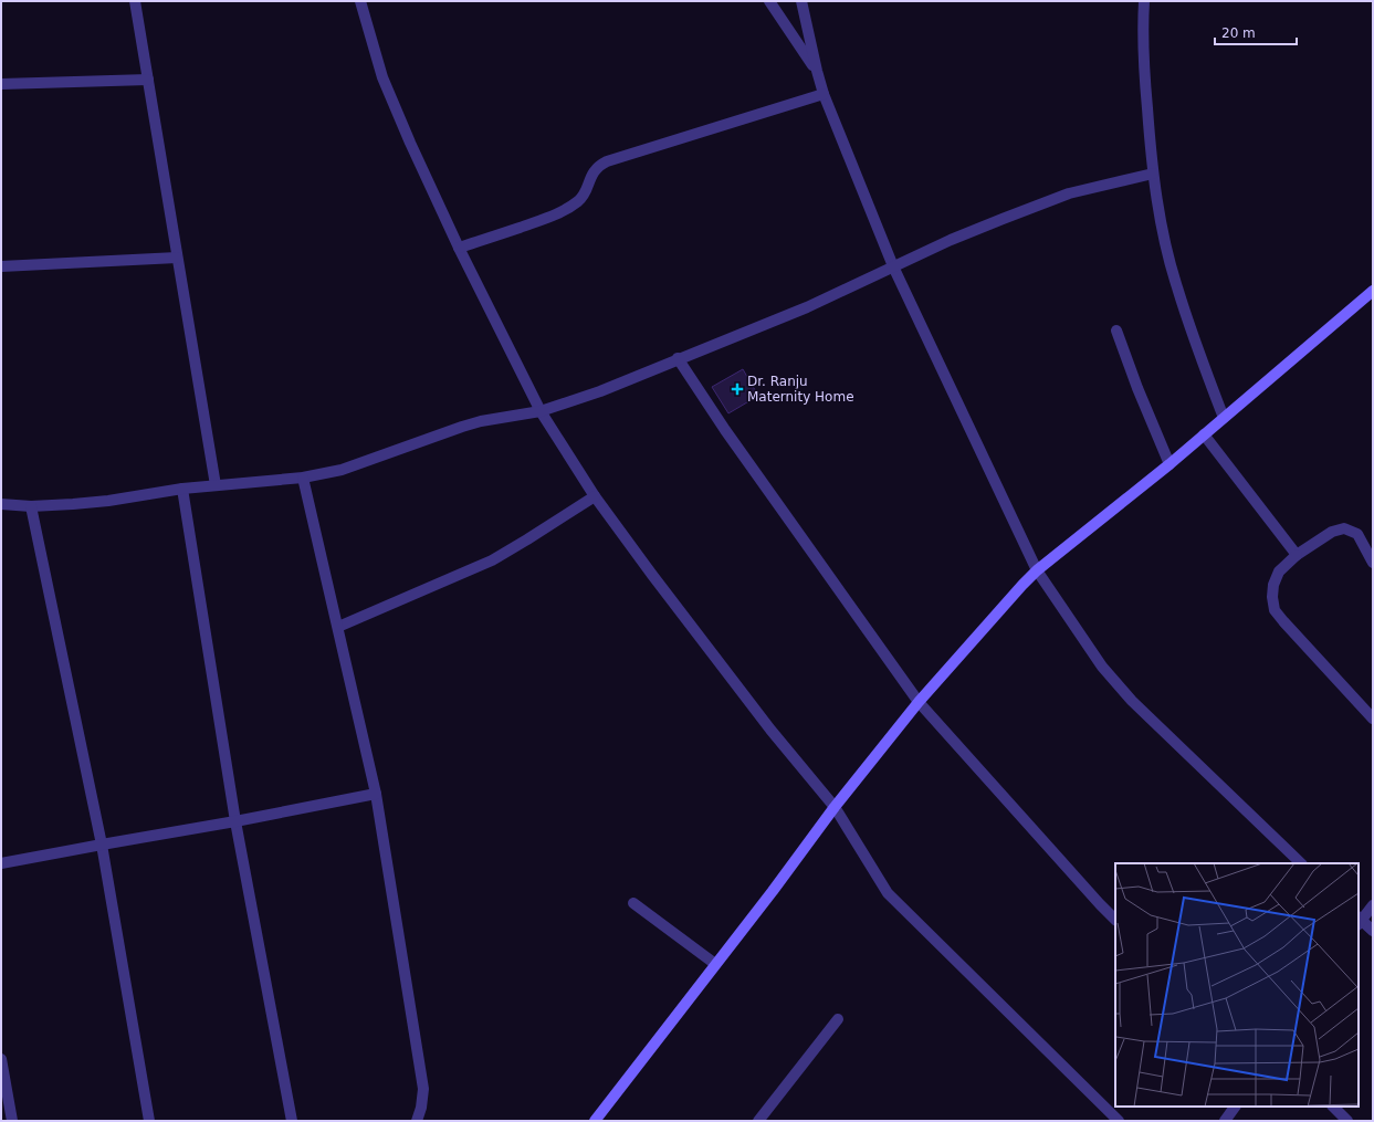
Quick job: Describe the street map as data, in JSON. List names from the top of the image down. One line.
{"places":{"health":["Dr. Ranju Maternity Home"]},"scale_bar":"20 m"}
